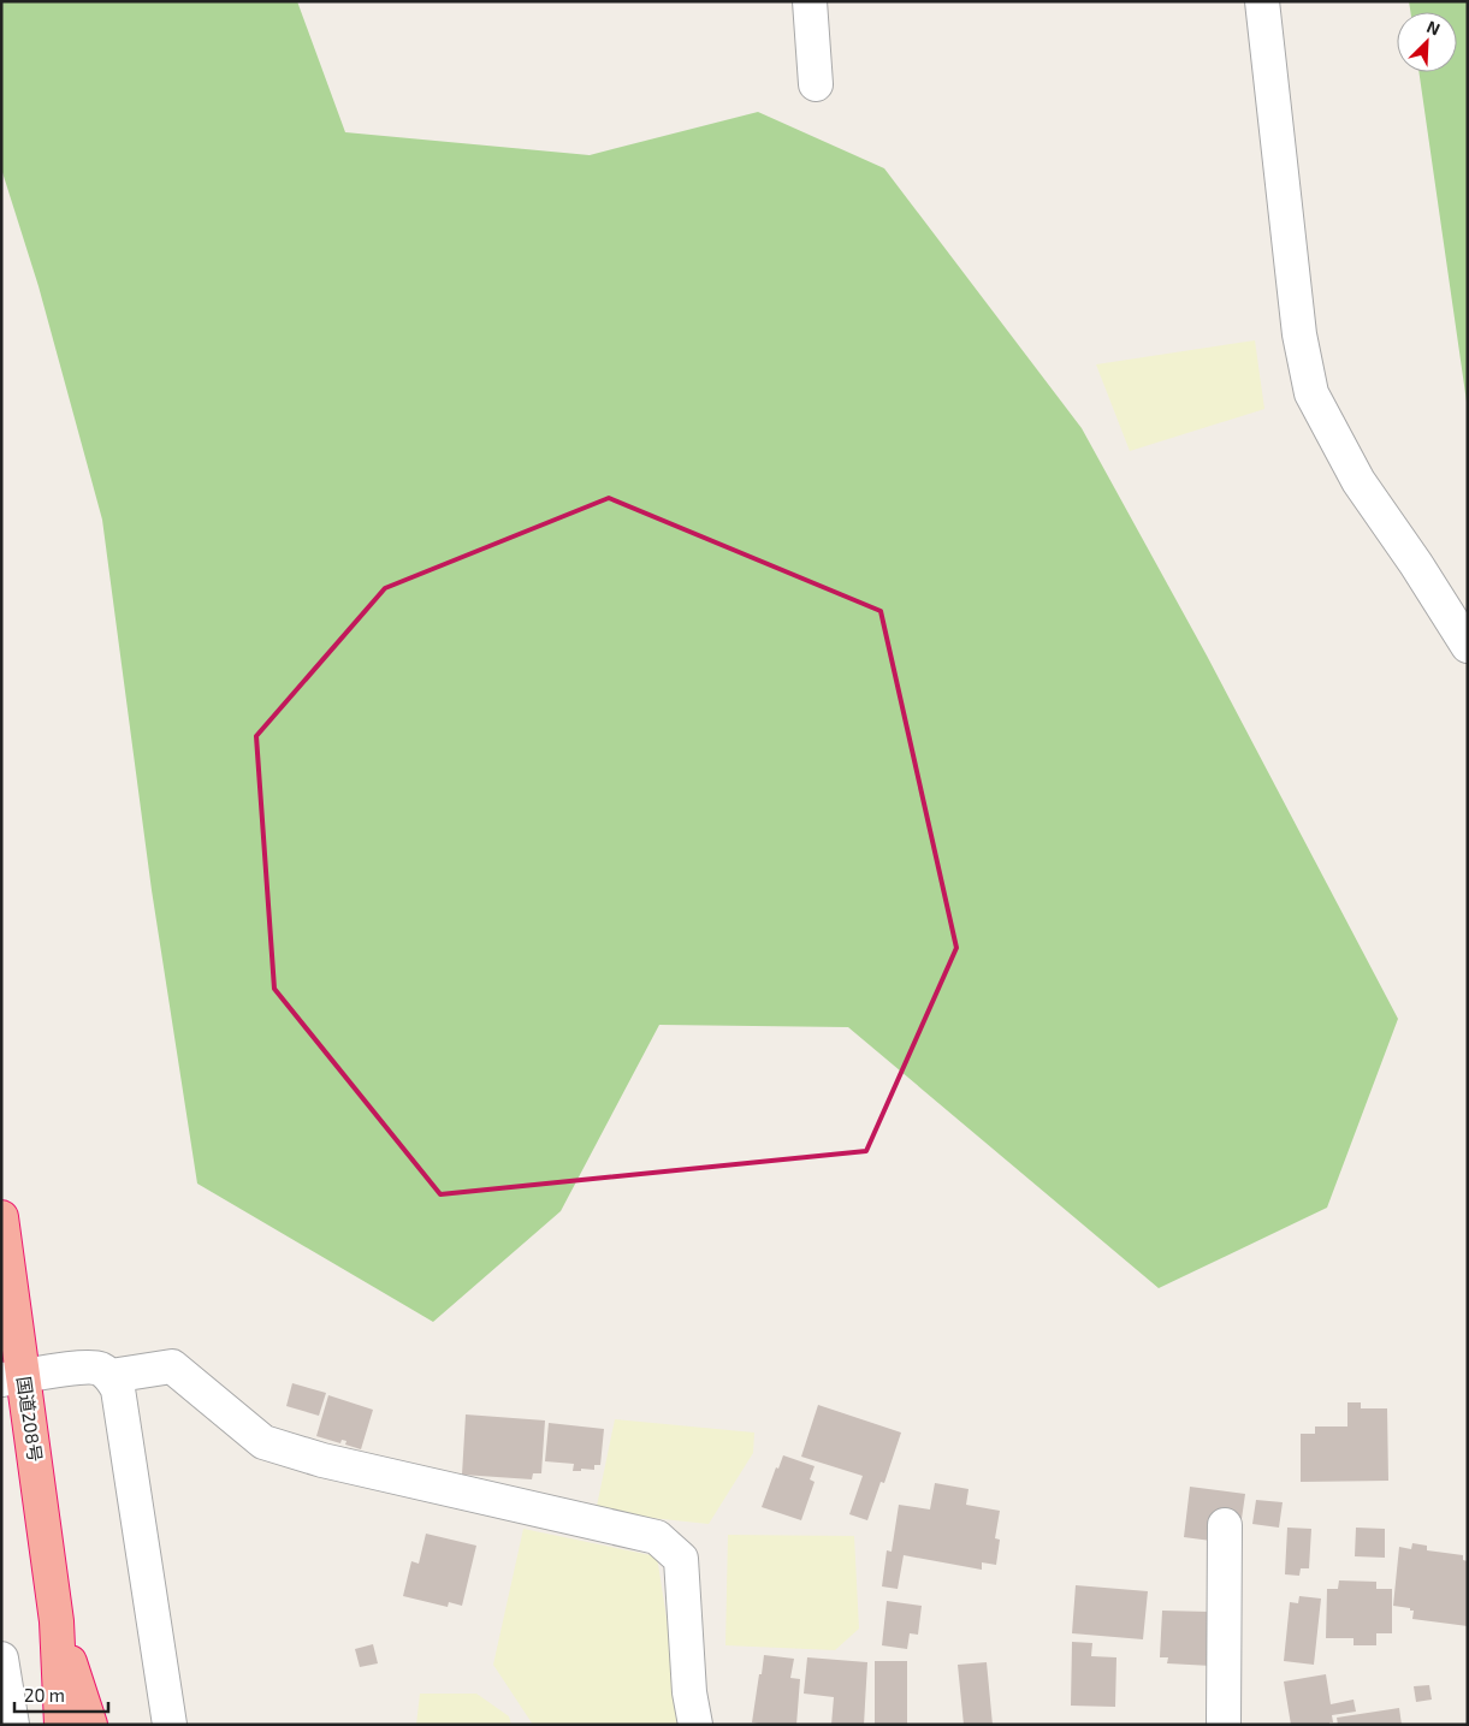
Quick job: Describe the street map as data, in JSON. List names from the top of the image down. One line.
{"streets":{"highway":["国道208号"]},"scale_bar":"20 m","north":"top right"}
